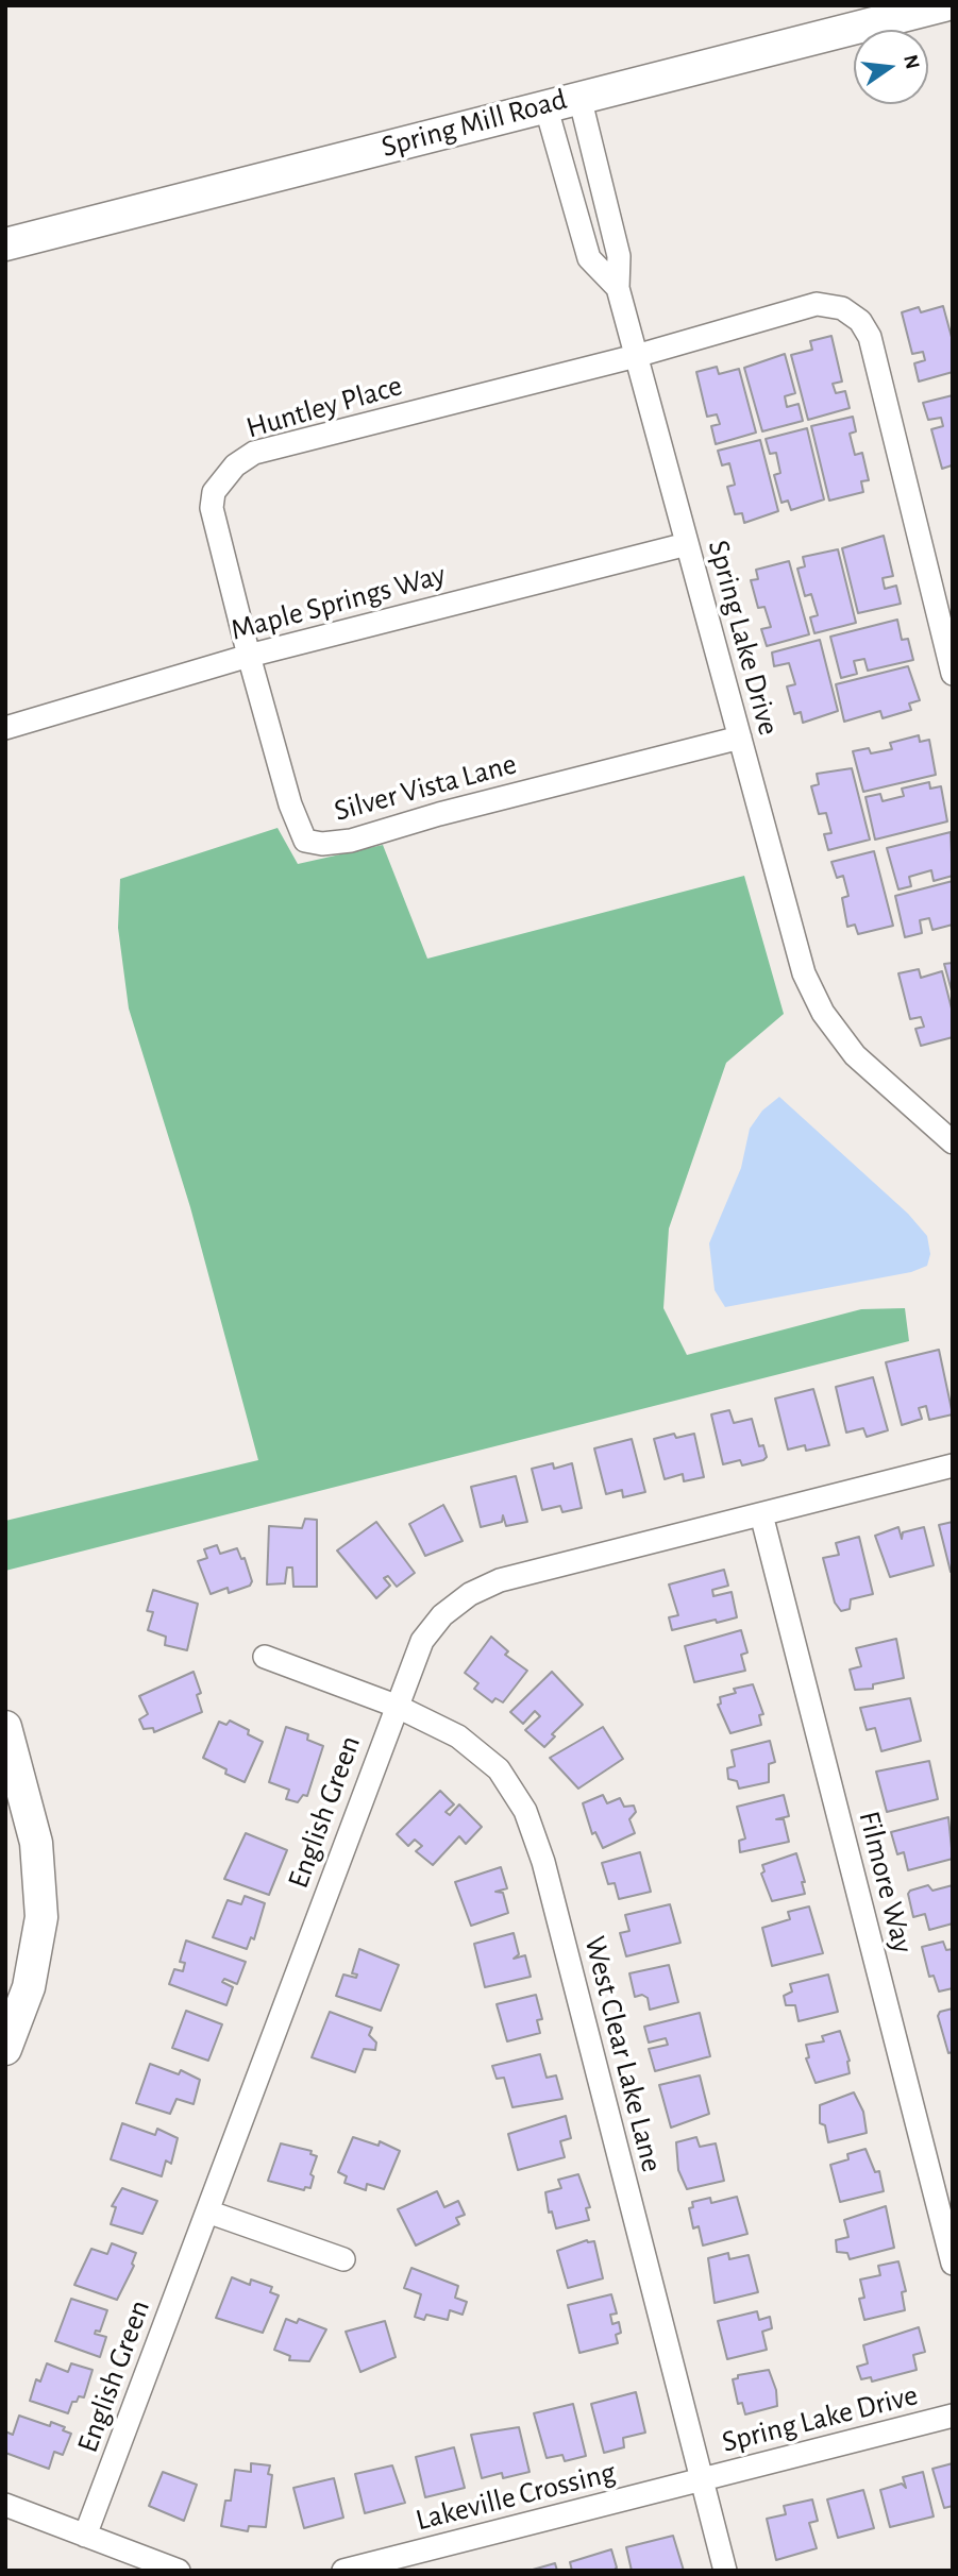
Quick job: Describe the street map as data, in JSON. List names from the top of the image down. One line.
{"streets":{"street":["Spring Mill Road","Huntley Place","Maple Springs Way","Spring Lake Drive","Silver Vista Lane","English Green","Filmore Way","West Clear Lake Lane","Lakeville Crossing"]},"crossings":[["Spring Mill Road","Spring Lake Drive"],["Huntley Place","Maple Springs Way"],["Huntley Place","Spring Lake Drive"],["Huntley Place","Silver Vista Lane"],["Maple Springs Way","Spring Lake Drive"],["Maple Springs Way","Silver Vista Lane"],["Spring Lake Drive","Silver Vista Lane"],["Spring Lake Drive","West Clear Lake Lane"],["Spring Lake Drive","Lakeville Crossing"],["English Green","Filmore Way"],["English Green","West Clear Lake Lane"],["West Clear Lake Lane","Lakeville Crossing"]],"north":"right"}
